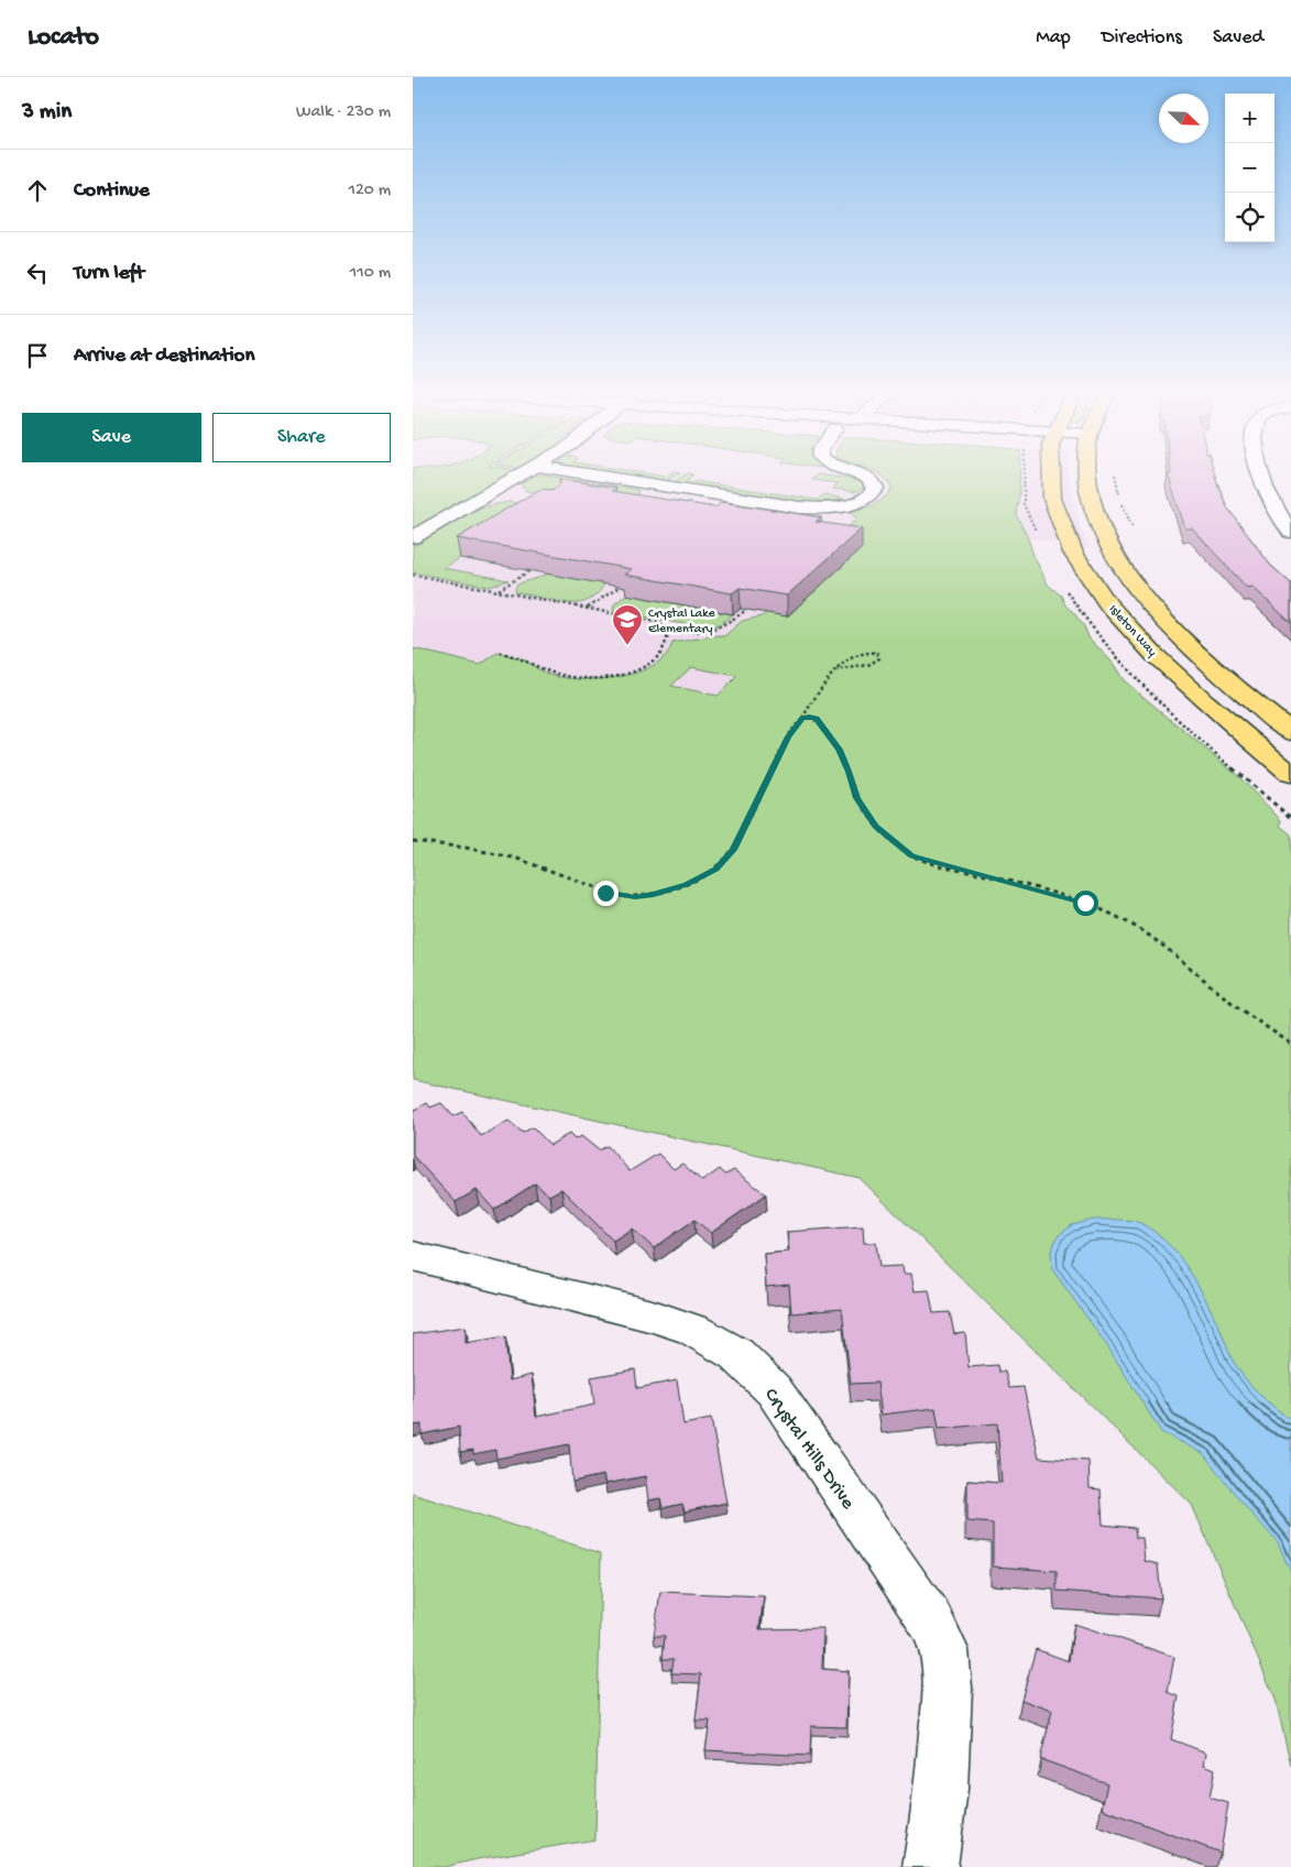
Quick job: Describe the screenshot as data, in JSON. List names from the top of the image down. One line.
{"streets":{"main road":["Isleton Way"],"street":["Crystal Hills Drive"]},"places":{"school or university":["Crystal Lake Elementary"]},"north":"bottom right","page":{"header":"Locato","nav":["Map","Directions","Saved"],"heading":["3 min","Walk · 230 m"],"map_buttons":["+","−"],"list":[["Continue","120 m"],["Turn left","110 m"],"Arrive at destination"],"buttons":["Save","Share"]}}
